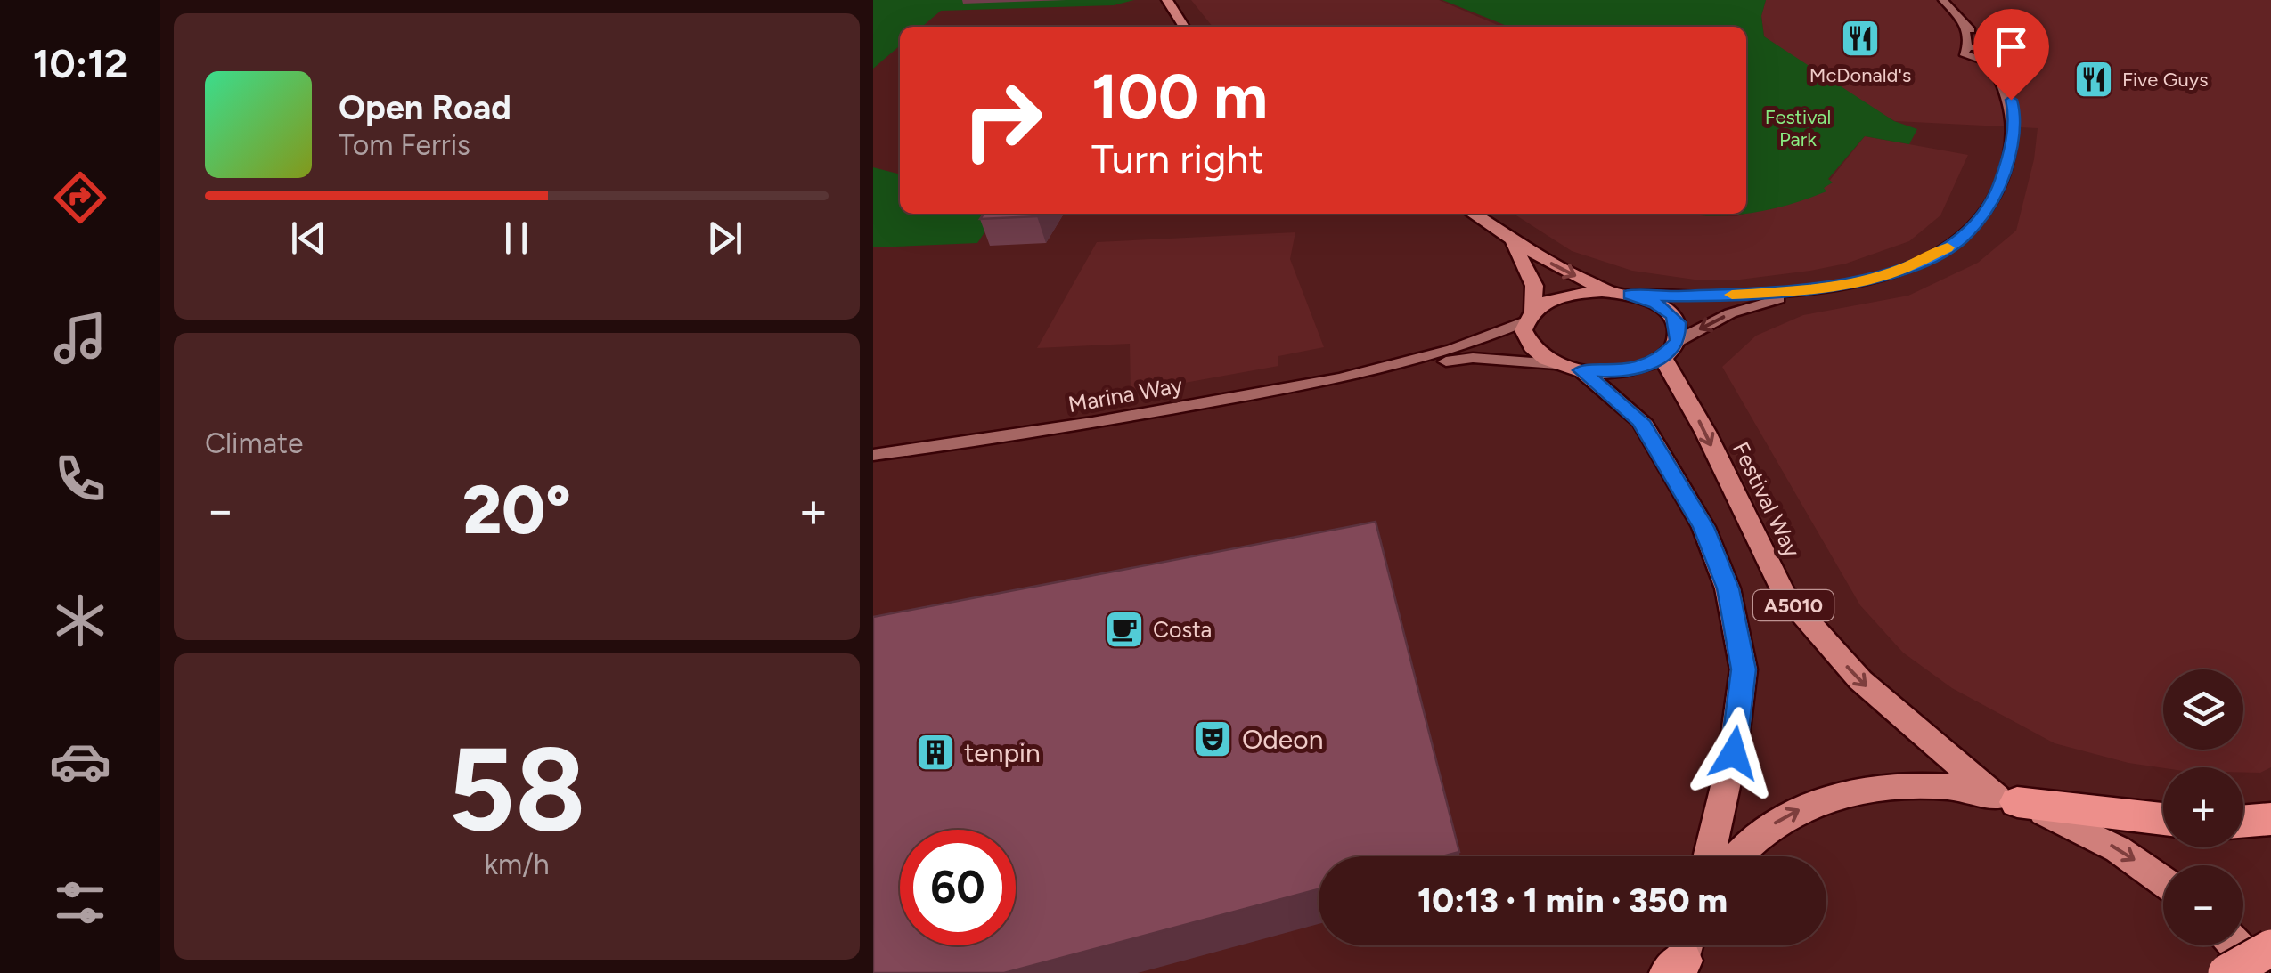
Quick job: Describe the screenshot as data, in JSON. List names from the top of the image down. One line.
{"streets":{"main road":["Festival Way","A5010"],"street":["Marina Way"]},"crossings":[["Marina Way","A5010"],["Festival Way","A5010"]],"one_way":["Festival Way"],"parks":["Festival Park"],"places":{"restaurant":["McDonald's","Five Guys"],"cafe":["Costa"],"theatre":["Odeon"],"building":["tenpin"]},"page":{"tabs":"10:12","turn":["100 m","Turn right"],"song":["Open Road","Tom Ferris"],"tile":["Climate",["58","km/h"]],"heat":["−","20°","+"],"map_buttons":["+","−"],"limit":"60","trip":"10:13 · 1 min · 350 m"}}
